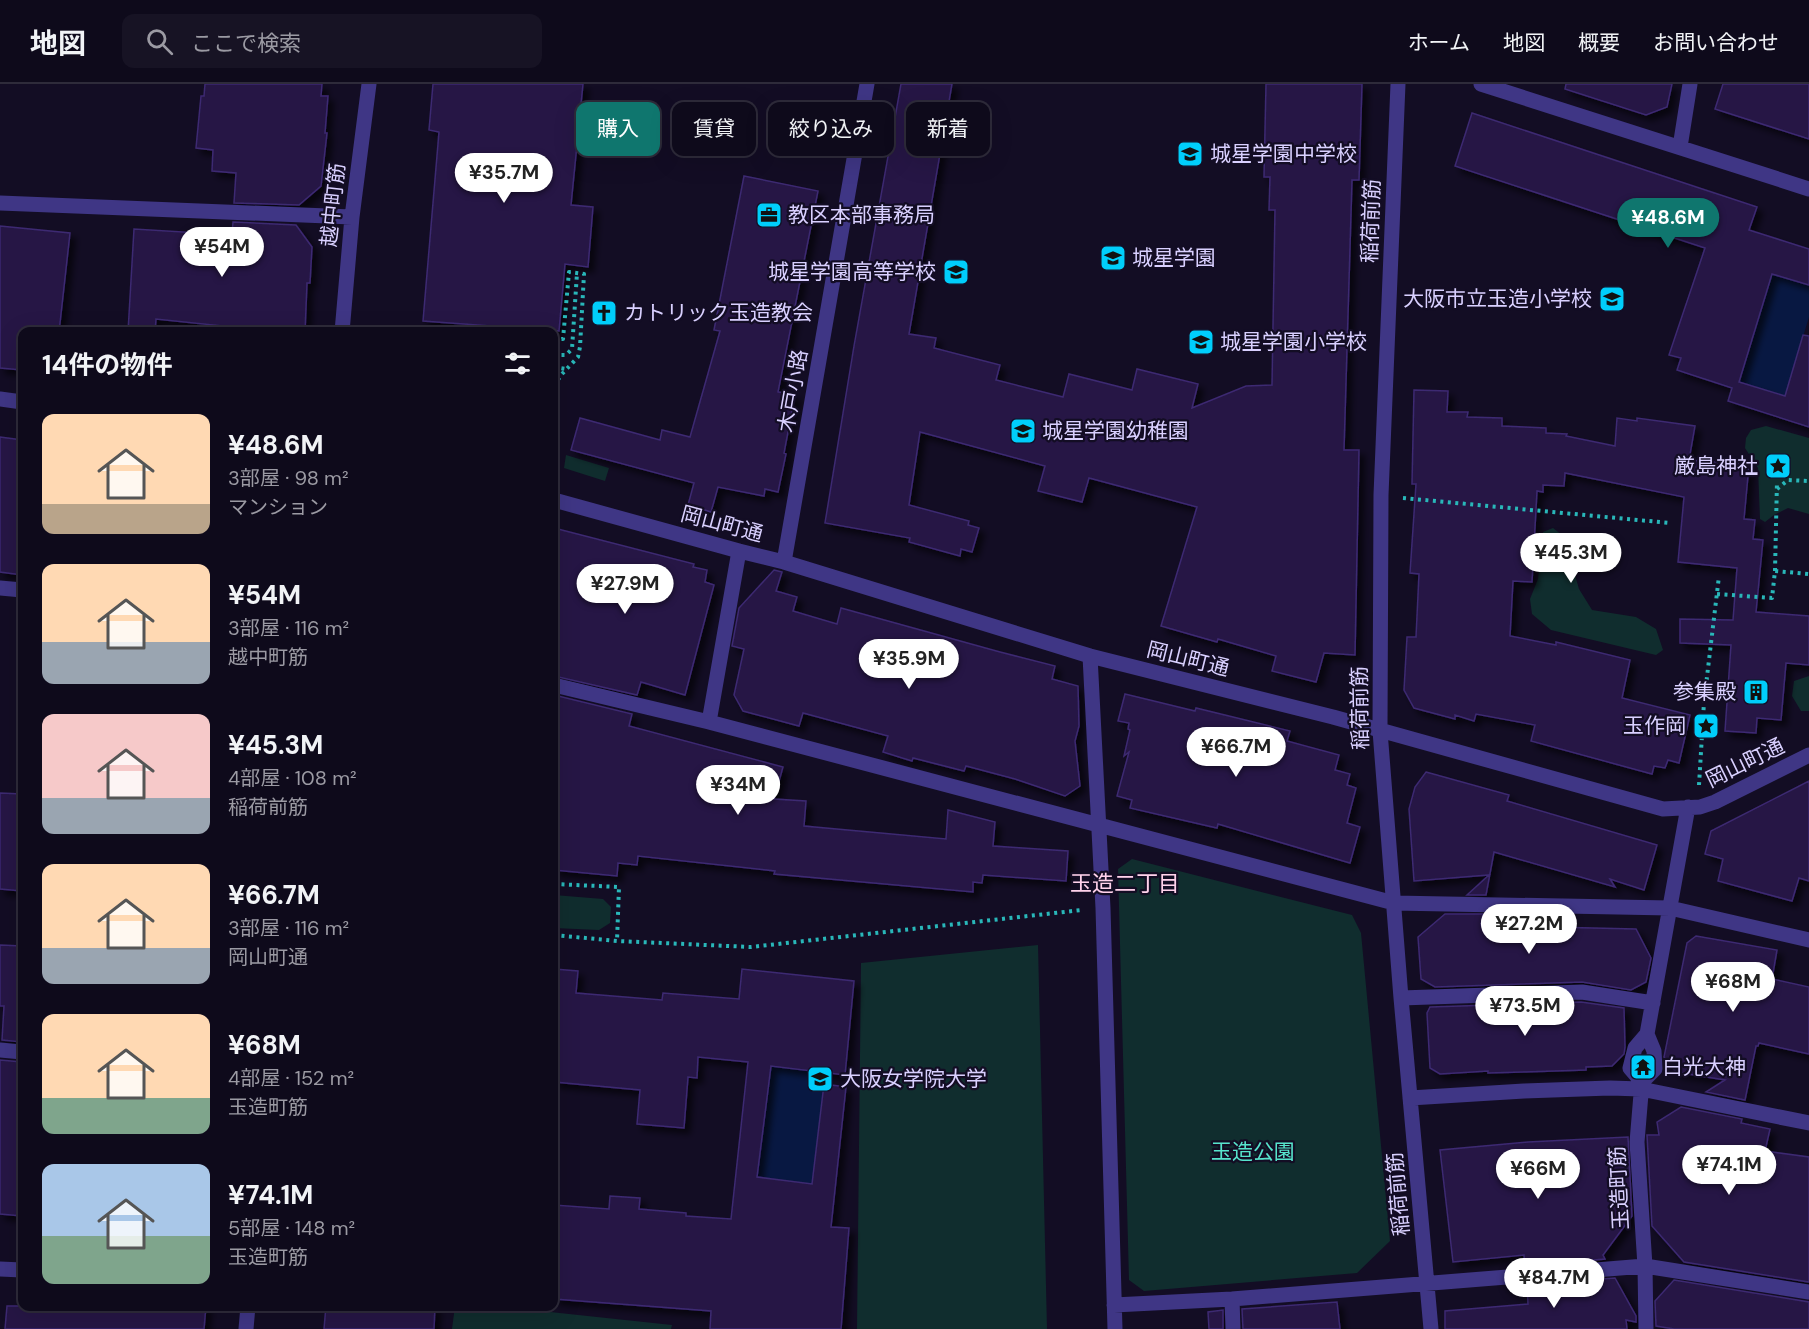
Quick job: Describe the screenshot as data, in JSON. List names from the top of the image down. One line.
{"streets":{"street":["越中町筋","稲荷前筋","木戸小路","岡山町通","玉造町筋"]},"crossings":[["稲荷前筋","岡山町通"],["木戸小路","岡山町通"]],"districts":["玉造二丁目"],"parks":["玉造公園"],"places":{"school or university":["城星学園中学校","城星学園","城星学園高等学校","大阪市立玉造小学校","城星学園小学校","城星学園幼稚園","大阪女学院大学"],"office":["教区本部事務局"],"church":["カトリック玉造教会"],"place":["厳島神社","玉作岡"],"building":["参集殿"],"temple":["白光大神"]},"page":{"header":"地図","search":"ここで検索","nav":["ホーム","地図","概要","お問い合わせ"],"chip":["購入","賃貸","絞り込み","新着"],"price":["¥35.7M","¥48.6M","¥54M","¥45.3M","¥27.9M","¥35.9M","¥66.7M","¥34M","¥27.2M","¥68M","¥73.5M","¥74.1M","¥66M","¥84.7M"],"heading":"14件の物件","list":[{"name":"¥48.6M","note":"3部屋 · 98 m² · マンション"},{"name":"¥54M","note":"3部屋 · 116 m² · 越中町筋"},{"name":"¥45.3M","note":"4部屋 · 108 m² · 稲荷前筋"},{"name":"¥66.7M","note":"3部屋 · 116 m² · 岡山町通"},{"name":"¥68M","note":"4部屋 · 152 m² · 玉造町筋"},{"name":"¥74.1M","note":"5部屋 · 148 m² · 玉造町筋"}]}}
